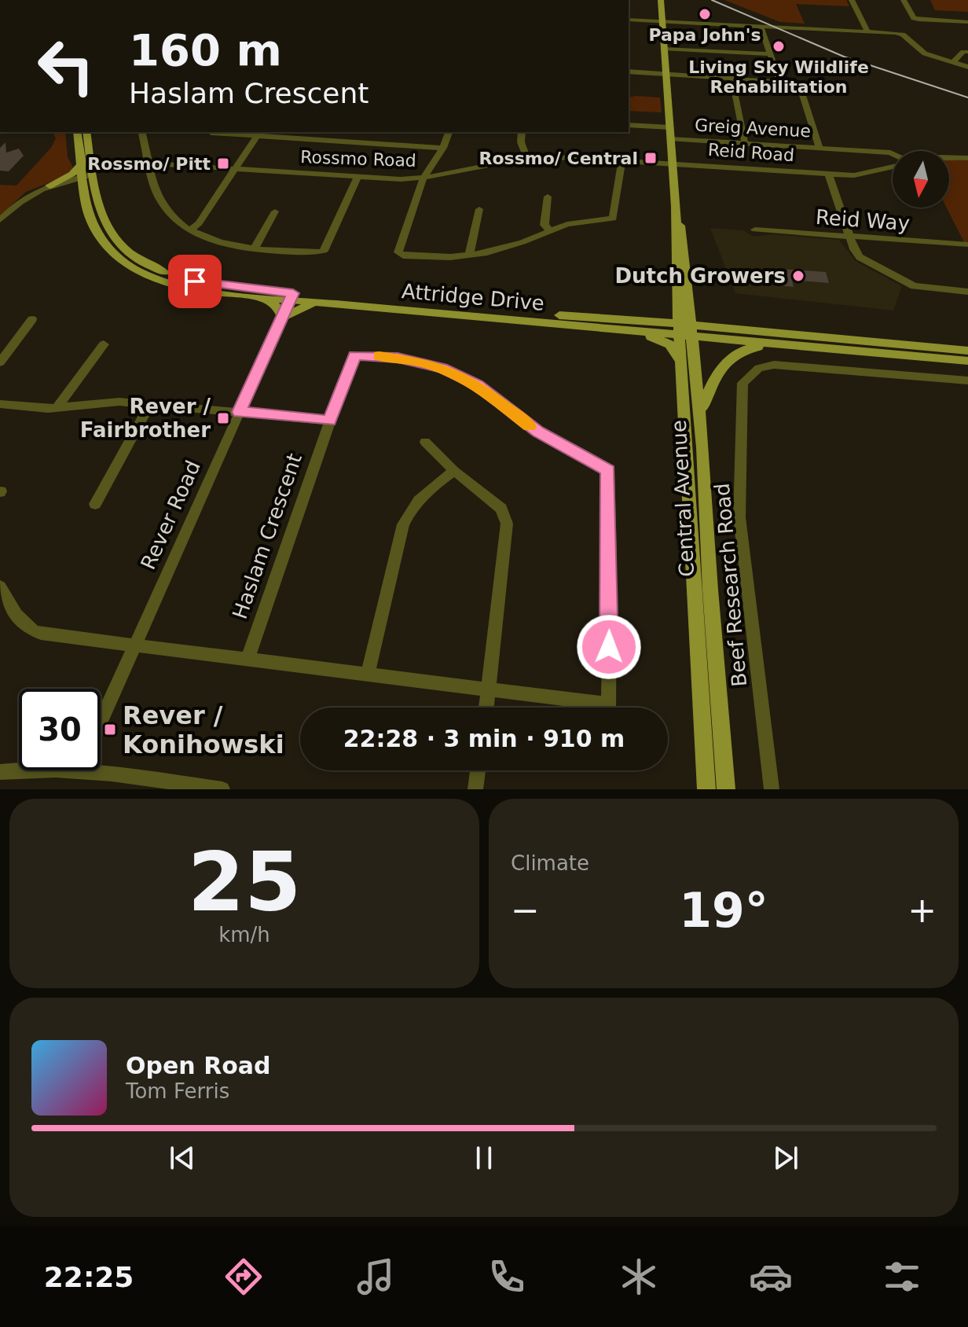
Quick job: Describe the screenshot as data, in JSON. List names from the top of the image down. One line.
{"streets":{"main road":["Attridge Drive","Central Avenue"],"street":["Greig Avenue","Reid Road","Rossmo Road","Reid Way","Rever Road","Haslam Crescent","Beef Research Road"]},"crossings":[["Greig Avenue","Central Avenue"],["Reid Road","Rossmo Road"],["Reid Road","Central Avenue"],["Rossmo Road","Central Avenue"],["Attridge Drive","Central Avenue"],["Attridge Drive","Rever Road"],["Rever Road","Haslam Crescent"]],"places":{"other":["Papa John's","Living Sky Wildlife Rehabilitation","Dutch Growers"],"transit":["Rossmo/ Central","Rossmo/ Pitt","Rever / Fairbrother","Rever / Konihowski"]},"north":"bottom","page":{"turn":["160 m","Haslam Crescent"],"limit":"30","trip":"22:28 · 3 min · 910 m","tile":[["25","km/h"],"Climate"],"heat":["−","19°","+"],"song":["Open Road","Tom Ferris"],"tabs":"22:25"}}
